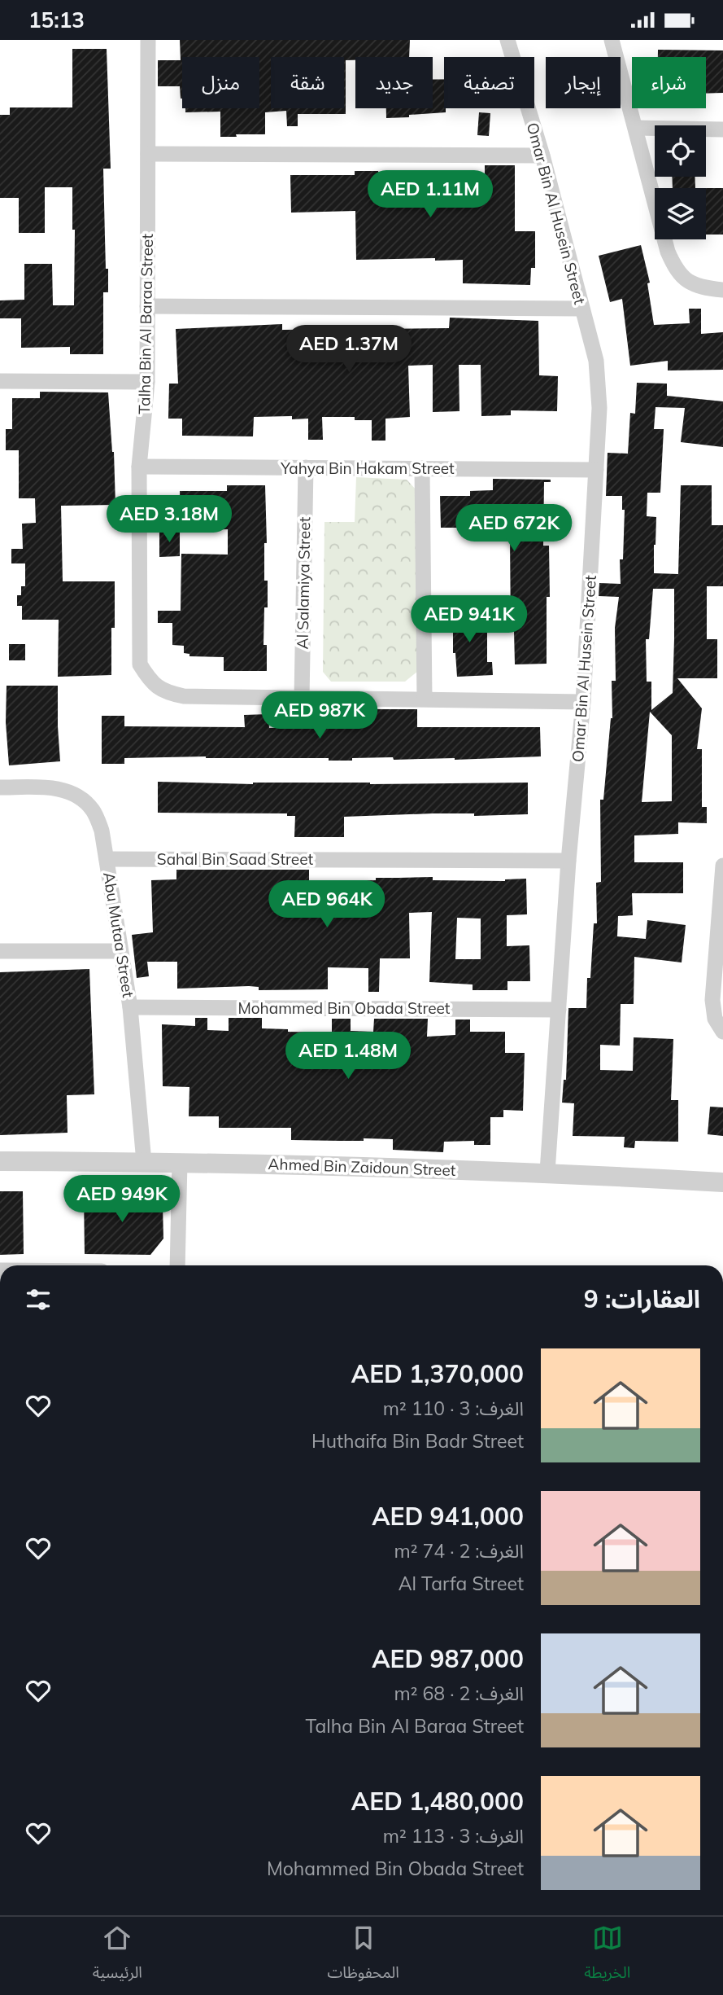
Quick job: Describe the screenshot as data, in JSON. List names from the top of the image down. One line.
{"streets":{"street":["Omar Bin Al Husein Street","Talha Bin Al Baraa Street","Yahya Bin Hakam Street","Al Salamiya Street","Sahal Bin Saad Street","Abu Mutaa Street","Mohammed Bin Obada Street","Ahmed Bin Zaidoun Street"]},"crossings":[["Omar Bin Al Husein Street","Talha Bin Al Baraa Street"],["Omar Bin Al Husein Street","Yahya Bin Hakam Street"],["Omar Bin Al Husein Street","Sahal Bin Saad Street"],["Omar Bin Al Husein Street","Mohammed Bin Obada Street"],["Omar Bin Al Husein Street","Ahmed Bin Zaidoun Street"],["Talha Bin Al Baraa Street","Yahya Bin Hakam Street"],["Talha Bin Al Baraa Street","Al Salamiya Street"],["Yahya Bin Hakam Street","Al Salamiya Street"],["Sahal Bin Saad Street","Abu Mutaa Street"],["Abu Mutaa Street","Mohammed Bin Obada Street"],["Abu Mutaa Street","Ahmed Bin Zaidoun Street"]],"page":{"status":"15:13","chip":["شراء","إيجار","تصفية","جديد","شقة","منزل"],"price":["AED 1.11M","AED 1.37M","AED 3.18M","AED 672K","AED 941K","AED 987K","AED 964K","AED 1.48M","AED 949K"],"heading":"العقارات: 9","list":[{"name":"AED 1,370,000","note":"الغرف: 3 · 110 m² · Huthaifa Bin Badr Street"},{"name":"AED 941,000","note":"الغرف: 2 · 74 m² · Al Tarfa Street"},{"name":"AED 987,000","note":"الغرف: 2 · 68 m² · Talha Bin Al Baraa Street"},{"name":"AED 1,480,000","note":"الغرف: 3 · 113 m² · Mohammed Bin Obada Street"}],"tabs":["الخريطة","المحفوظات","الرئيسية"]}}
